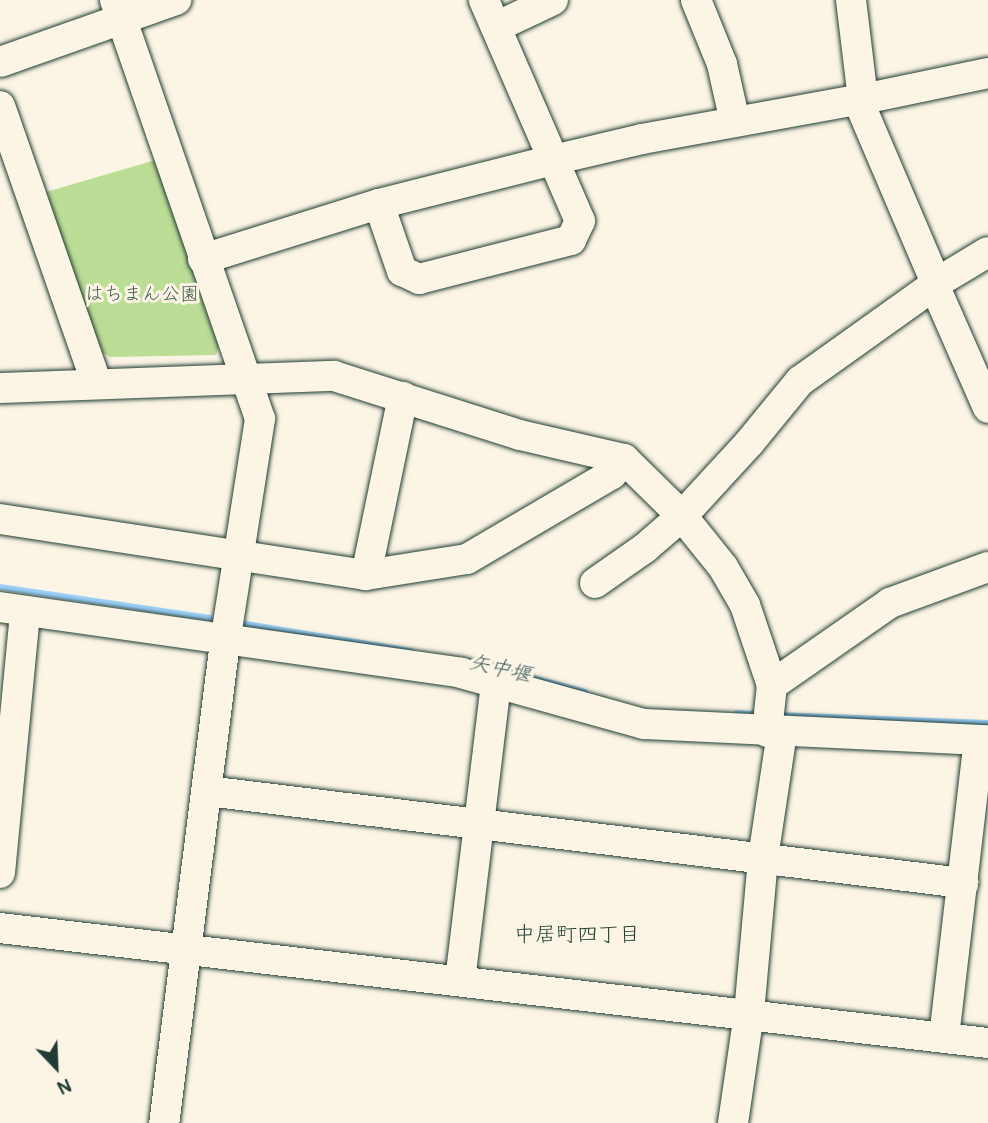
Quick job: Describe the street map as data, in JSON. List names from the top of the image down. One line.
{"districts":["中居町四丁目"],"water":["矢中堰"],"parks":["はちまん公園"],"north":"bottom right"}
